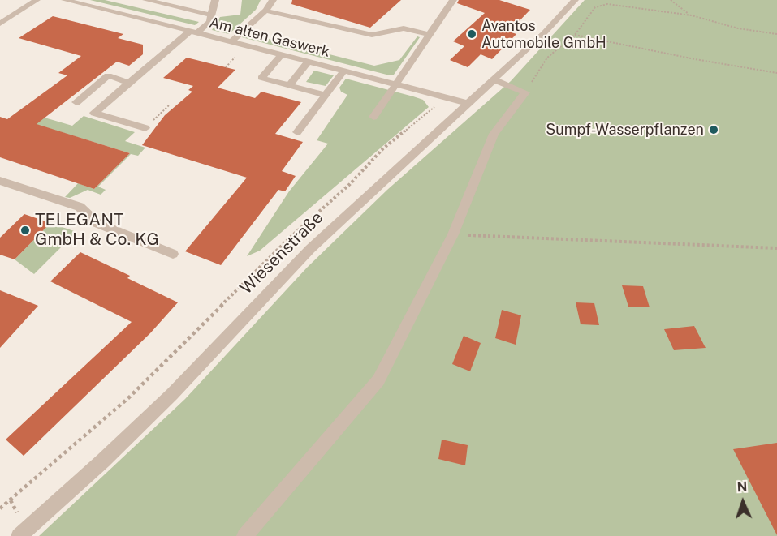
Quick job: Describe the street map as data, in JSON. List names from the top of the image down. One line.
{"streets":{"street":["Am alten Gaswerk","Wiesenstraße"]},"crossings":[["Am alten Gaswerk","Wiesenstraße"]],"places":["Avantos Automobile GmbH","Sumpf-Wasserpflanzen","TELEGANT GmbH & Co. KG"],"north":"top"}
